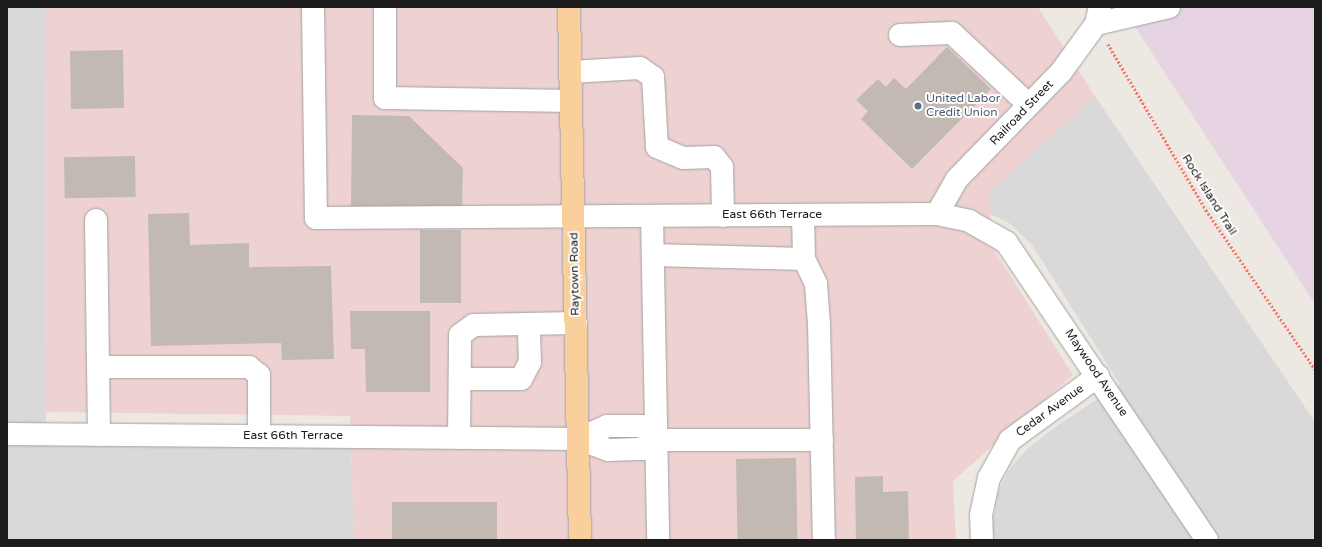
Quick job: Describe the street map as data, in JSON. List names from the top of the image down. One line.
{"streets":{"main road":["Raytown Road"],"street":["Railroad Street","East 66th Terrace","Maywood Avenue","Cedar Avenue"],"path":["Rock Island Trail"]},"crossings":[["Railroad Street","Rock Island Trail"],["Railroad Street","East 66th Terrace"],["East 66th Terrace","Raytown Road"],["East 66th Terrace","Maywood Avenue"],["Maywood Avenue","Cedar Avenue"]],"places":["United Labor Credit Union"]}
